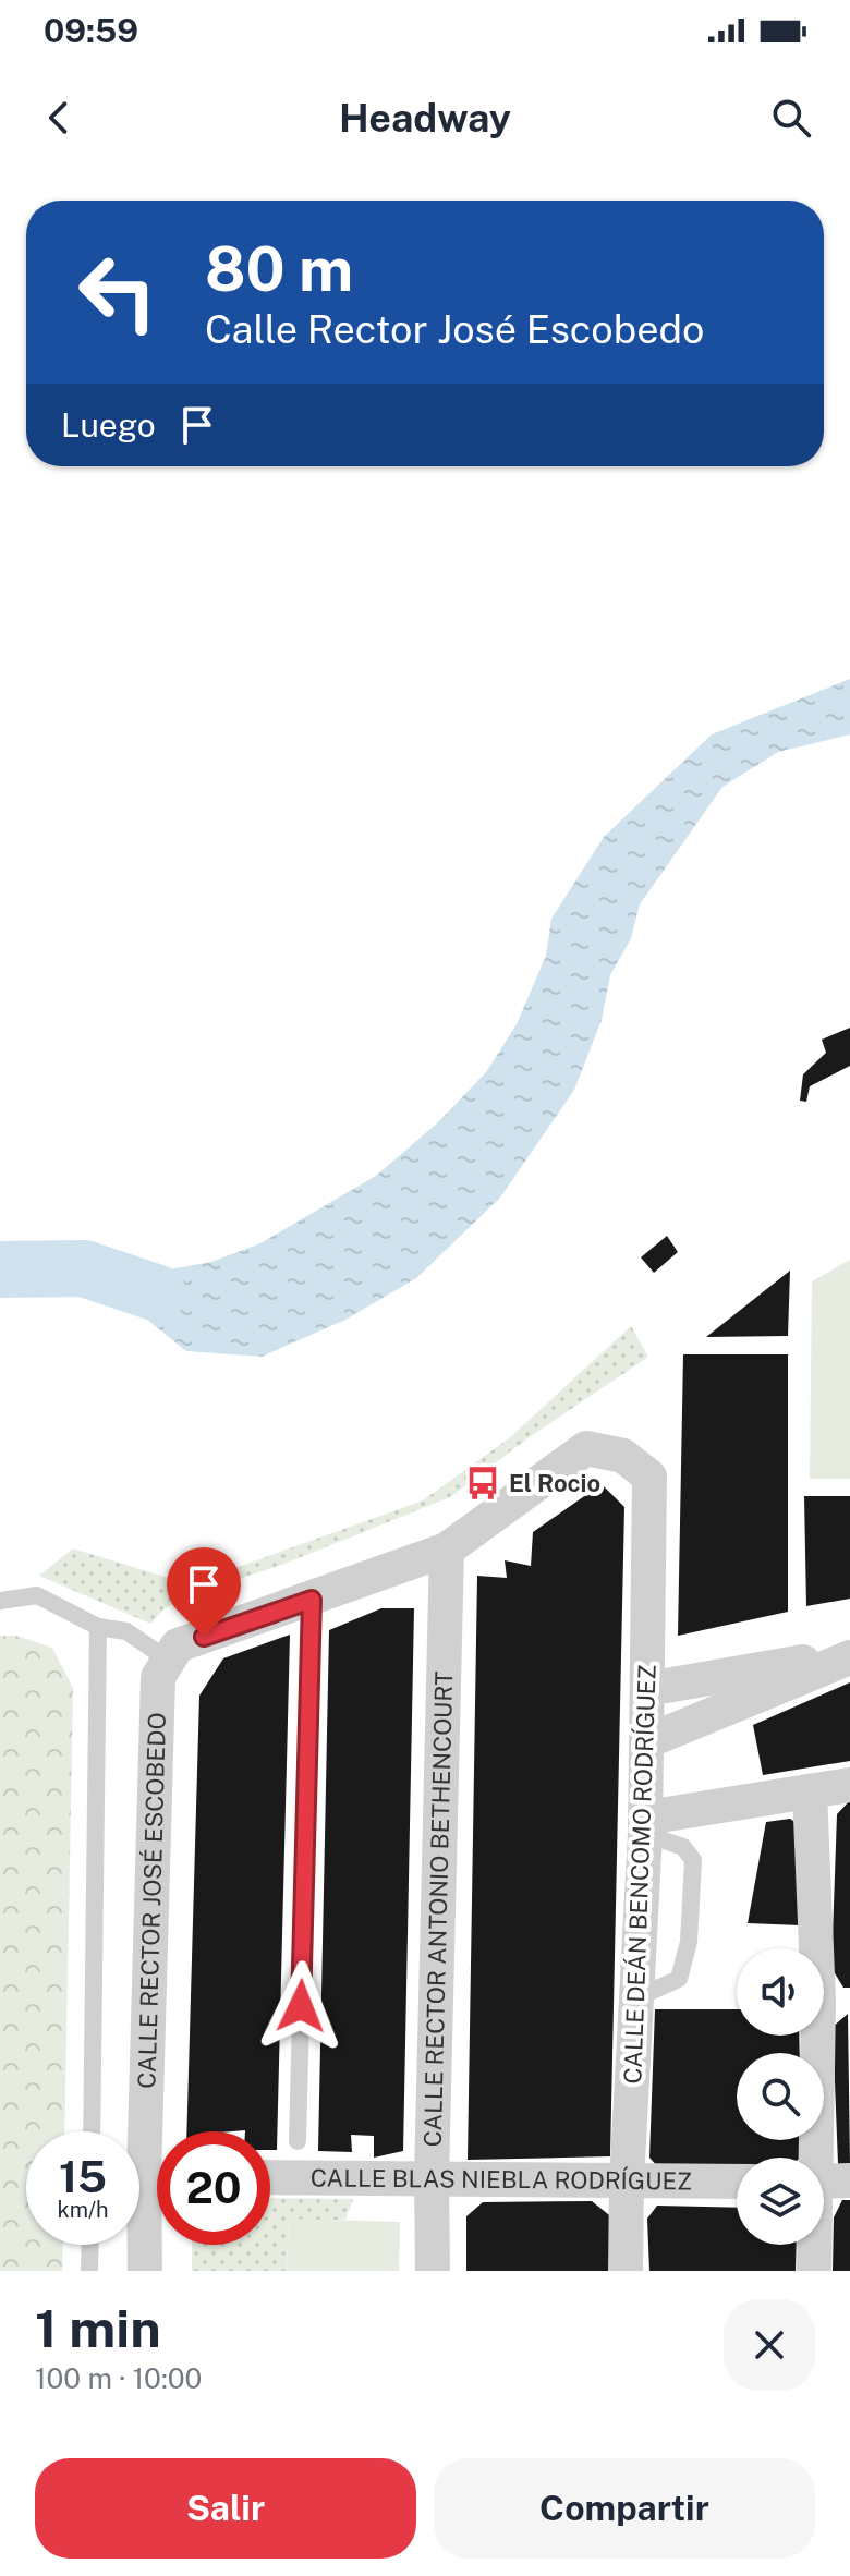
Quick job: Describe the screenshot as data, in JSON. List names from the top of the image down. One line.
{"streets":{"street":["CALLE DEÁN BENCOMO RODRÍGUEZ","CALLE RECTOR JOSÉ ESCOBEDO","CALLE RECTOR ANTONIO BETHENCOURT","CALLE BLAS NIEBLA RODRÍGUEZ"]},"crossings":[["CALLE DEÁN BENCOMO RODRÍGUEZ","CALLE RECTOR ANTONIO BETHENCOURT"],["CALLE DEÁN BENCOMO RODRÍGUEZ","CALLE BLAS NIEBLA RODRÍGUEZ"],["CALLE RECTOR ANTONIO BETHENCOURT","CALLE BLAS NIEBLA RODRÍGUEZ"]],"places":{"bus stop":["El Rocio"]},"page":{"status":"09:59","header":"Headway","turn":["80 m","Calle Rector José Escobedo"],"then":"Luego","speed":"15 km/h","limit":"20","heading":["1 min","100 m · 10:00"],"buttons":["Salir","Compartir"]}}
